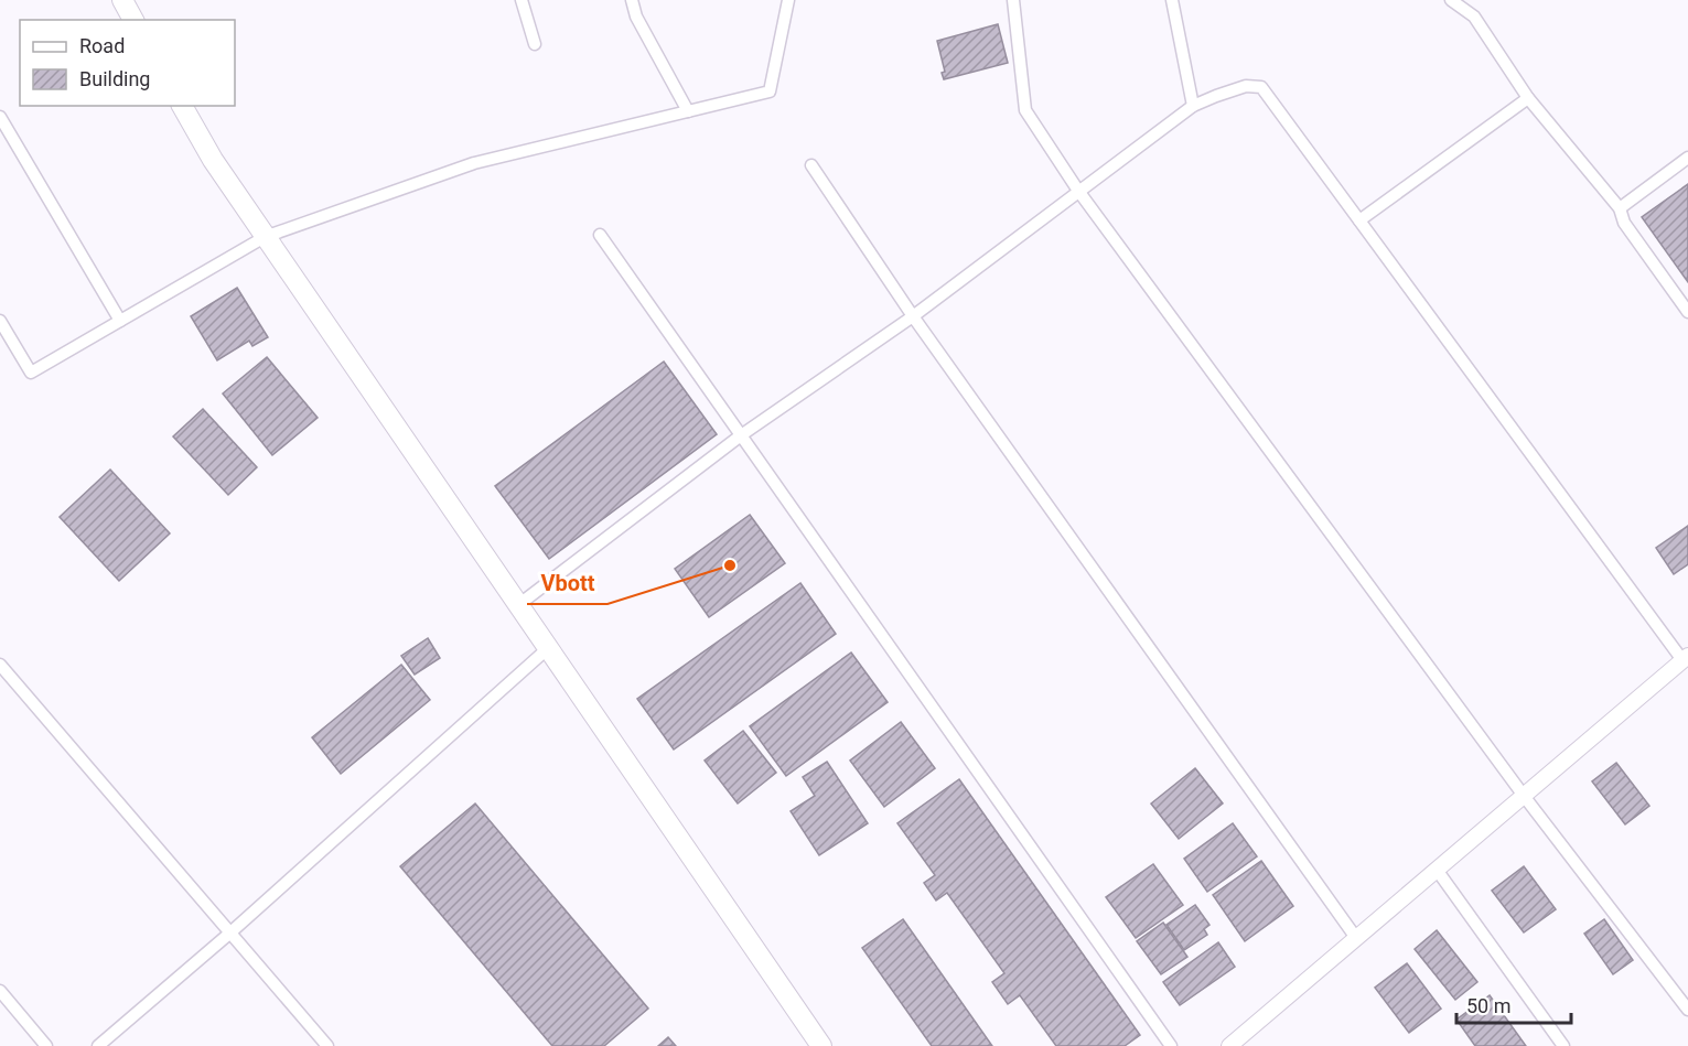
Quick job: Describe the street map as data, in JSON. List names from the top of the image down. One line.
{"places":["Vbott"],"legend":["Road","Building"],"scale_bar":"50 m"}
